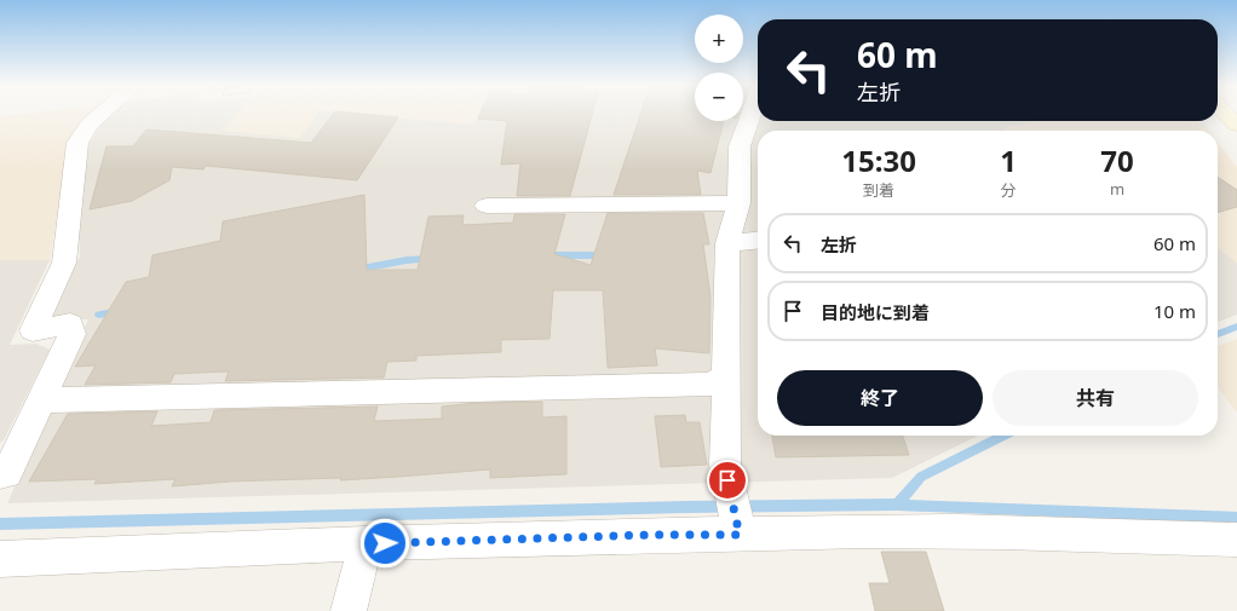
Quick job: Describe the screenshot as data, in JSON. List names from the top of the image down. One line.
{"page":{"map_buttons":["+","−"],"turn":["60 m","左折"],"eta":["15:30","到着","1","分","70","m"],"list":[{"name":"左折","value":"60 m"},{"name":"目的地に到着","value":"10 m"}],"buttons":["終了","共有"]}}
